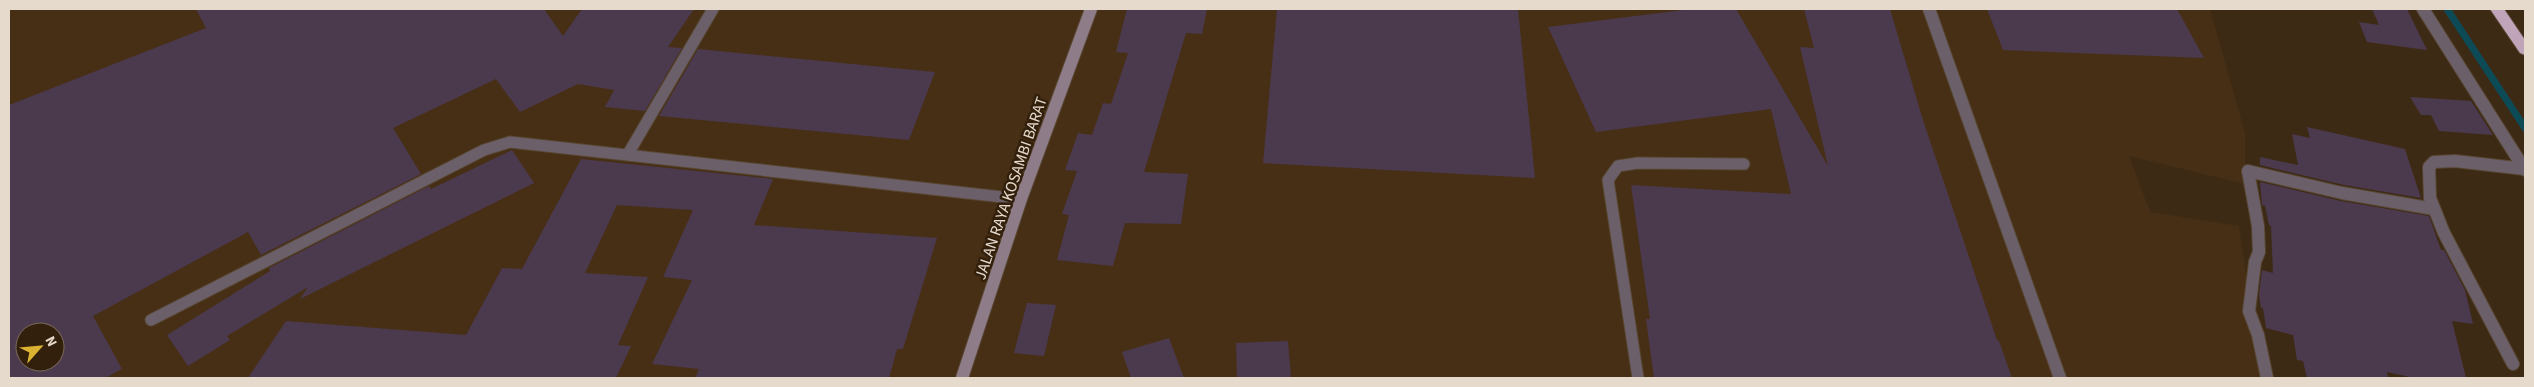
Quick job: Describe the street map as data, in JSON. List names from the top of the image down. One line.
{"streets":{"main road":["JALAN RAYA KOSAMBI BARAT"]},"north":"top right"}
